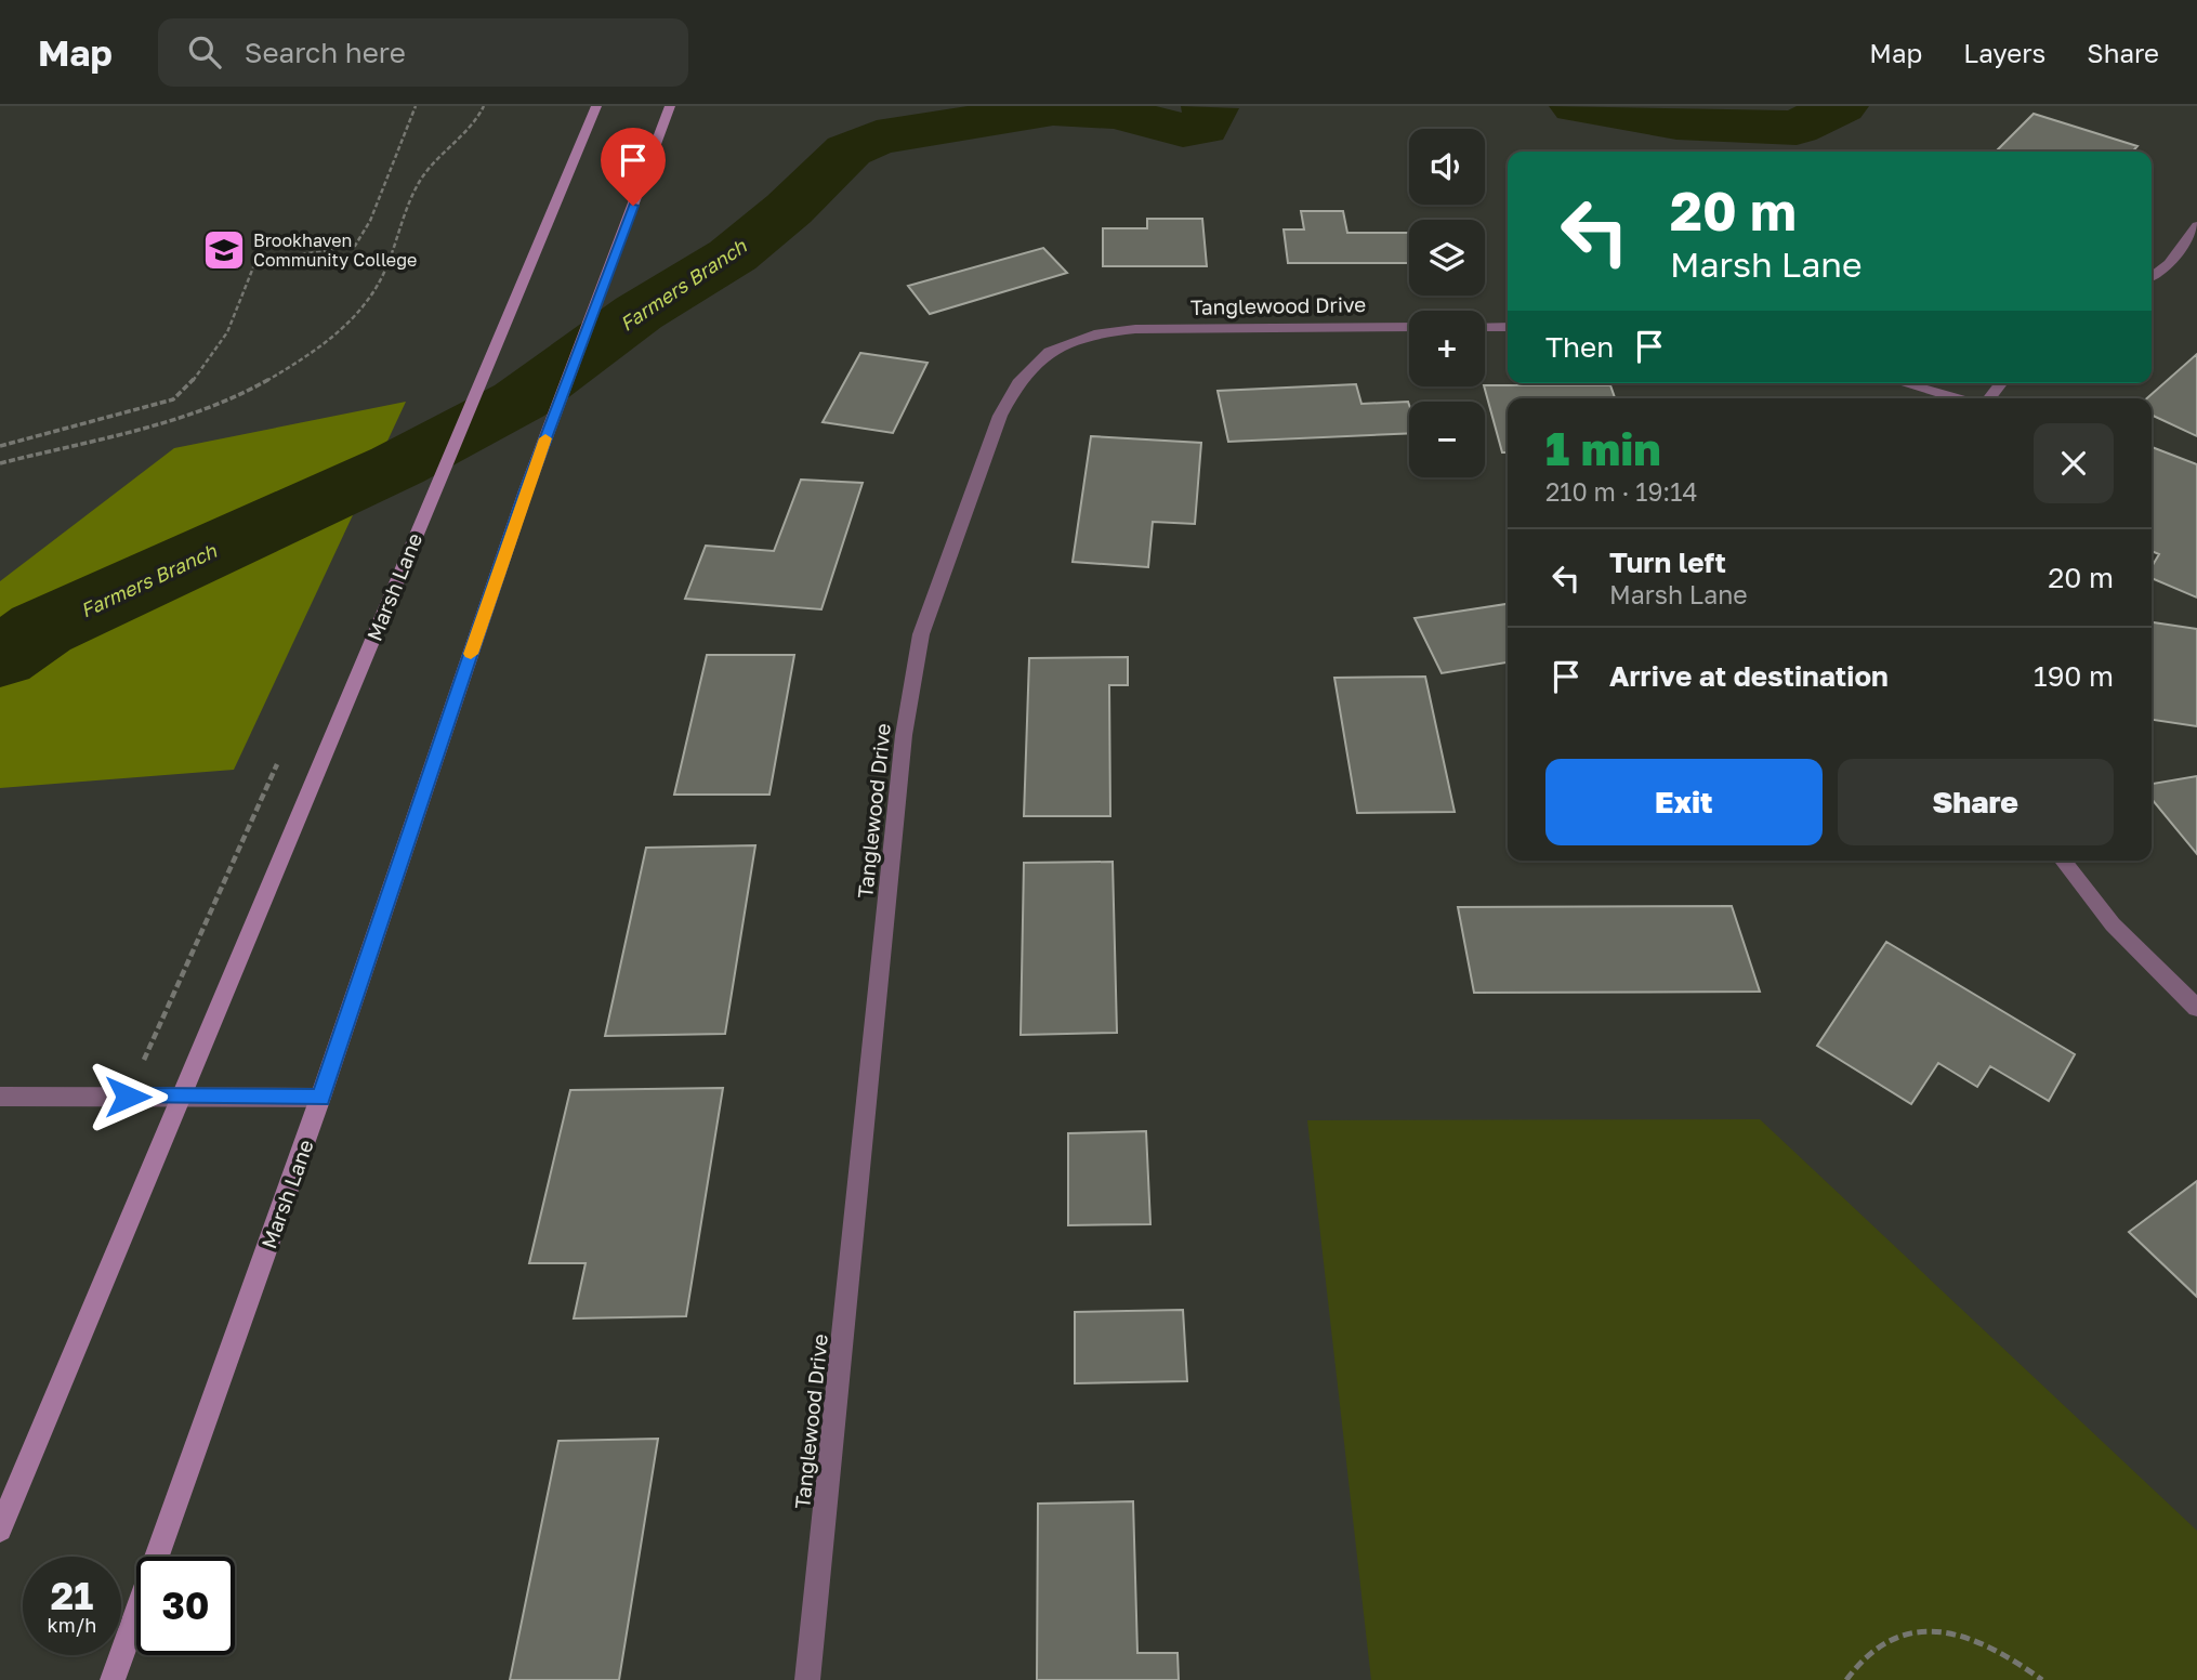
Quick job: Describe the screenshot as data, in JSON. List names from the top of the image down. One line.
{"streets":{"main road":["Marsh Lane"],"street":["Tanglewood Drive"]},"water":["Farmers Branch"],"places":{"school or university":["Brookhaven Community College"]},"page":{"header":"Map","search":"Search here","nav":["Map","Layers","Share"],"map_buttons":["+","−"],"turn":["20 m","Marsh Lane"],"then":"Then","heading":["1 min","210 m · 19:14"],"list":[{"name":"Turn left","note":"Marsh Lane","value":"20 m"},{"name":"Arrive at destination","value":"190 m"}],"buttons":["Exit","Share"],"speed":"21 km/h","limit":"30"}}
